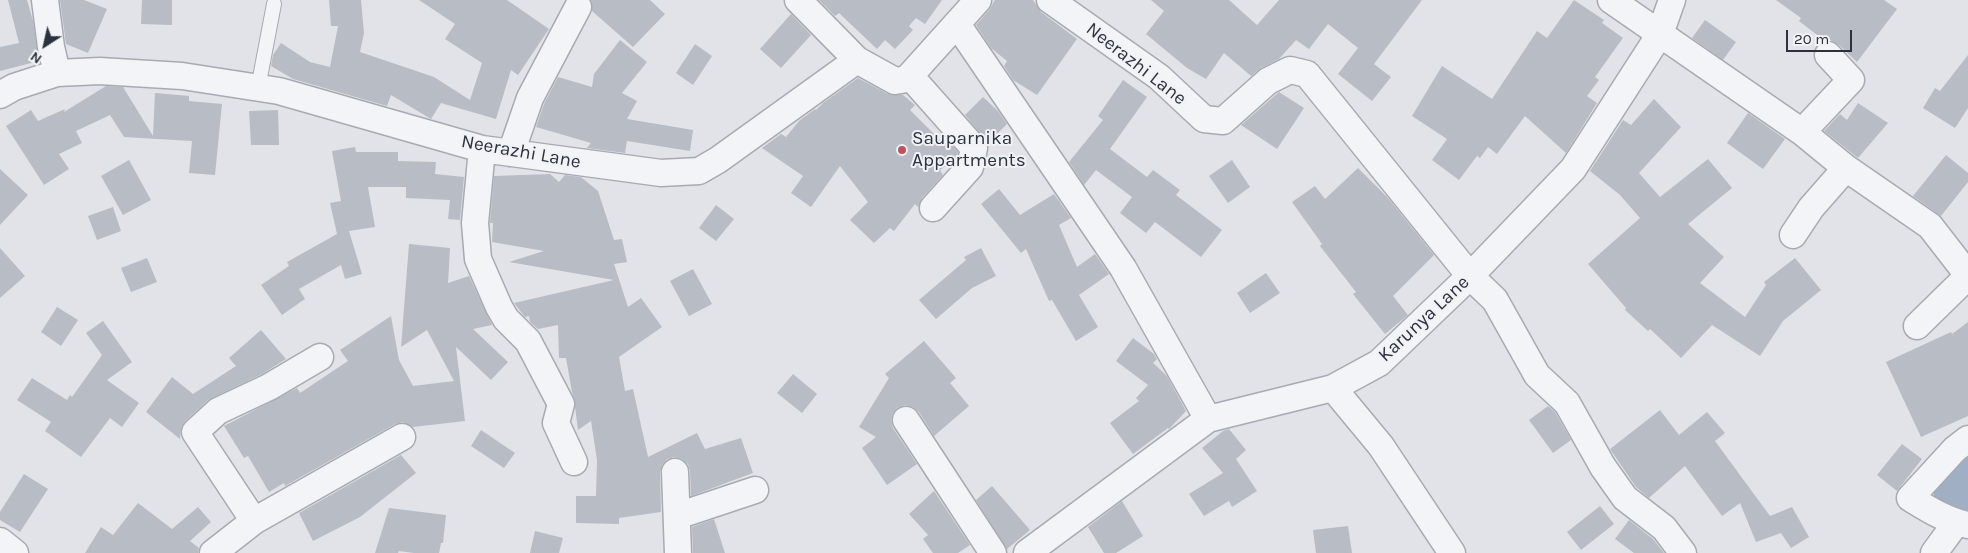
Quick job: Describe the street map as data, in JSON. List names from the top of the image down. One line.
{"streets":{"street":["Neerazhi Lane","Karunya Lane"]},"crossings":[["Neerazhi Lane","Karunya Lane"]],"places":["Sauparnika Appartments"],"scale_bar":"20 m","north":"bottom left"}
